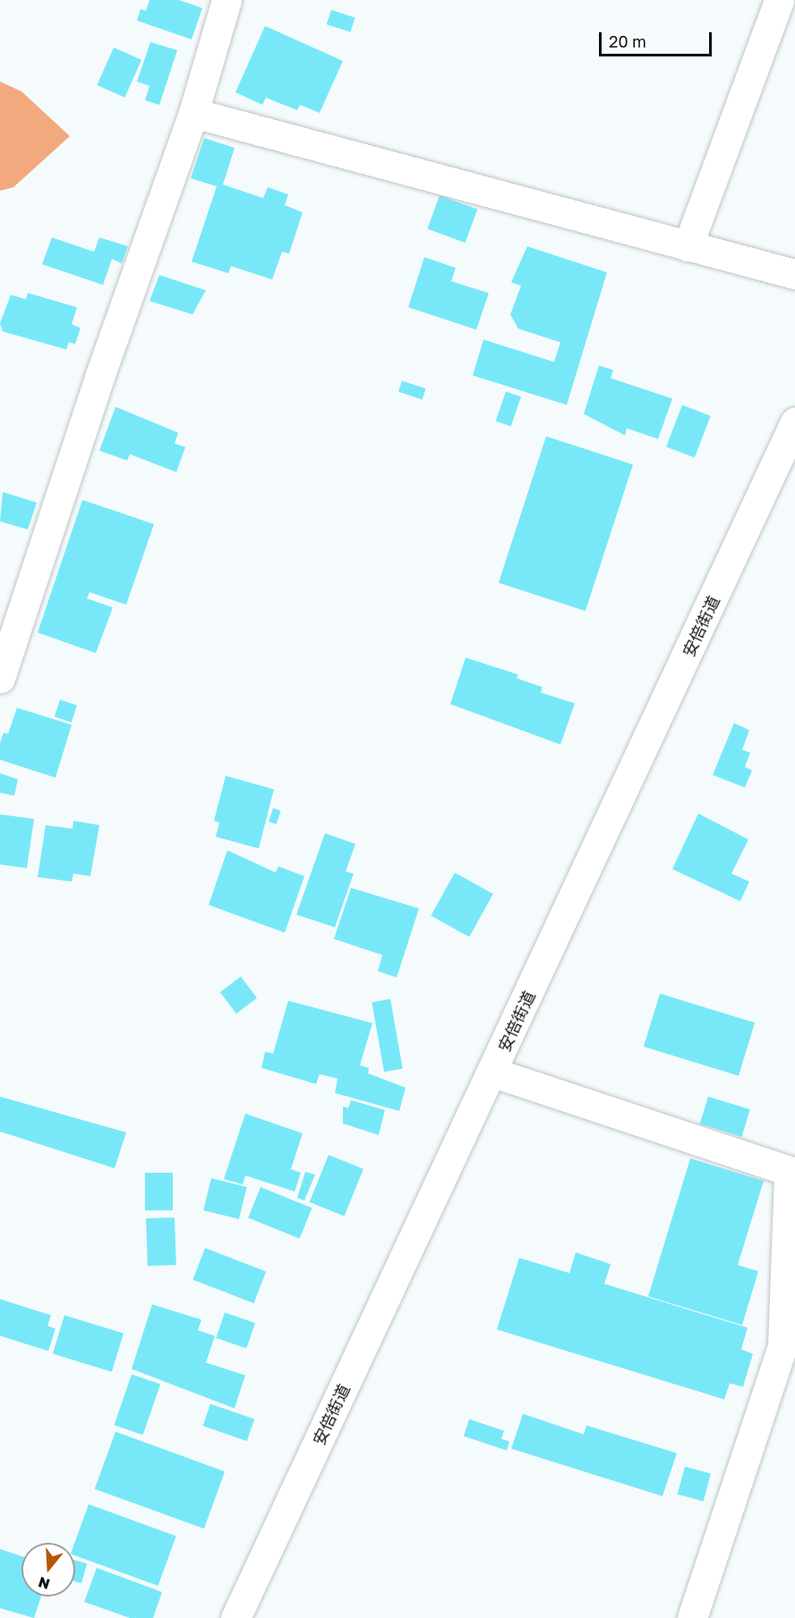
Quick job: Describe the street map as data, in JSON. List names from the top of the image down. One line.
{"streets":{"street":["安倍街道"]},"scale_bar":"20 m","north":"bottom"}
